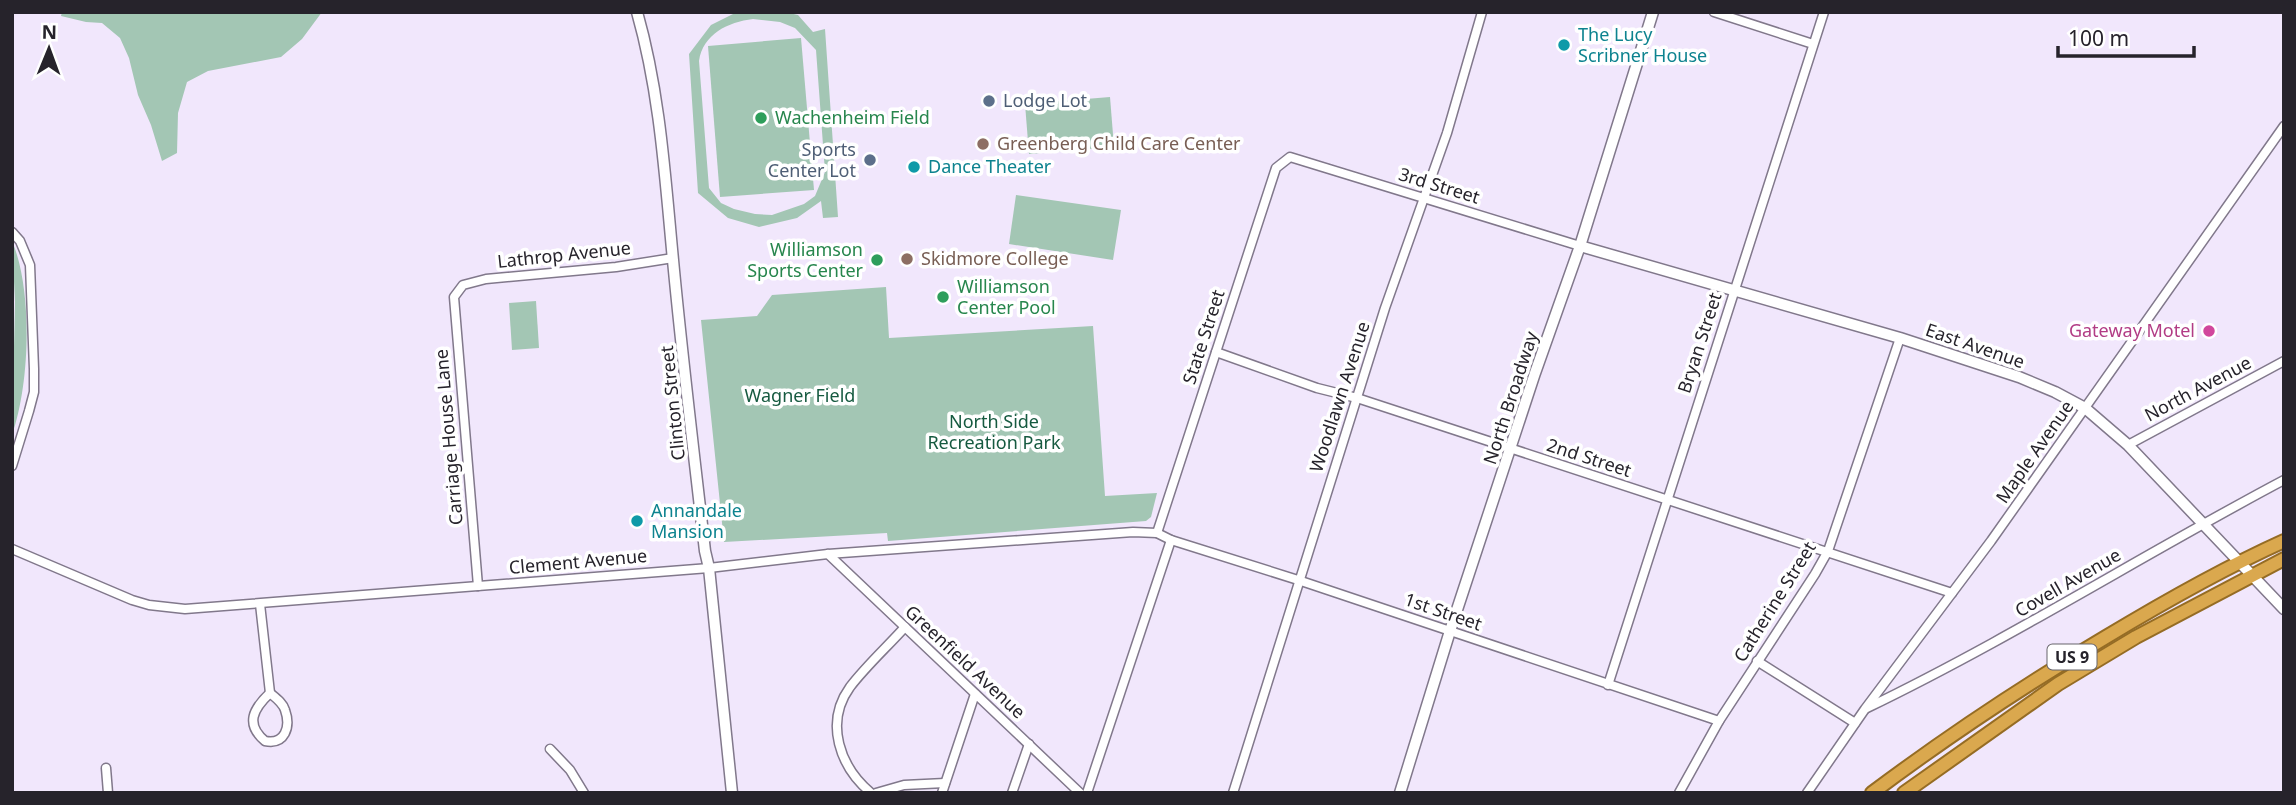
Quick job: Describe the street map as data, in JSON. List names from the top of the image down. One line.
{"streets":{"highway":["US 9"],"street":["3rd Street","Lathrop Avenue","State Street","Bryan Street","East Avenue","North Avenue","Woodlawn Avenue","North Broadway","Clinton Street","Carriage House Lane","Maple Avenue","2nd Street","Clement Avenue","Covell Avenue","Catherine Street","1st Street","Greenfield Avenue"]},"crossings":[["3rd Street","State Street"],["3rd Street","East Avenue"],["3rd Street","Woodlawn Avenue"],["3rd Street","North Broadway"],["Lathrop Avenue","Clinton Street"],["Lathrop Avenue","Carriage House Lane"],["State Street","2nd Street"],["State Street","Clement Avenue"],["State Street","1st Street"],["Bryan Street","East Avenue"],["Bryan Street","2nd Street"],["Bryan Street","1st Street"],["East Avenue","North Avenue"],["East Avenue","North Broadway"],["East Avenue","Maple Avenue"],["East Avenue","Covell Avenue"],["East Avenue","Catherine Street"],["East Avenue","US 9"],["Woodlawn Avenue","2nd Street"],["Woodlawn Avenue","1st Street"],["North Broadway","2nd Street"],["North Broadway","1st Street"],["Clinton Street","Clement Avenue"],["Carriage House Lane","Clement Avenue"],["Maple Avenue","2nd Street"],["Maple Avenue","Covell Avenue"],["2nd Street","Catherine Street"],["Clement Avenue","1st Street"],["Clement Avenue","Greenfield Avenue"],["Catherine Street","1st Street"]],"parks":["Wagner Field","North Side Recreation Park"],"places":["The Lucy Scribner House","Lodge Lot","Wachenheim Field","Greenberg Child Care Center","Sports Center Lot","Dance Theater","Skidmore College","Williamson Sports Center","Williamson Center Pool","Gateway Motel","Annandale Mansion"],"scale_bar":"100 m","north":"top"}
